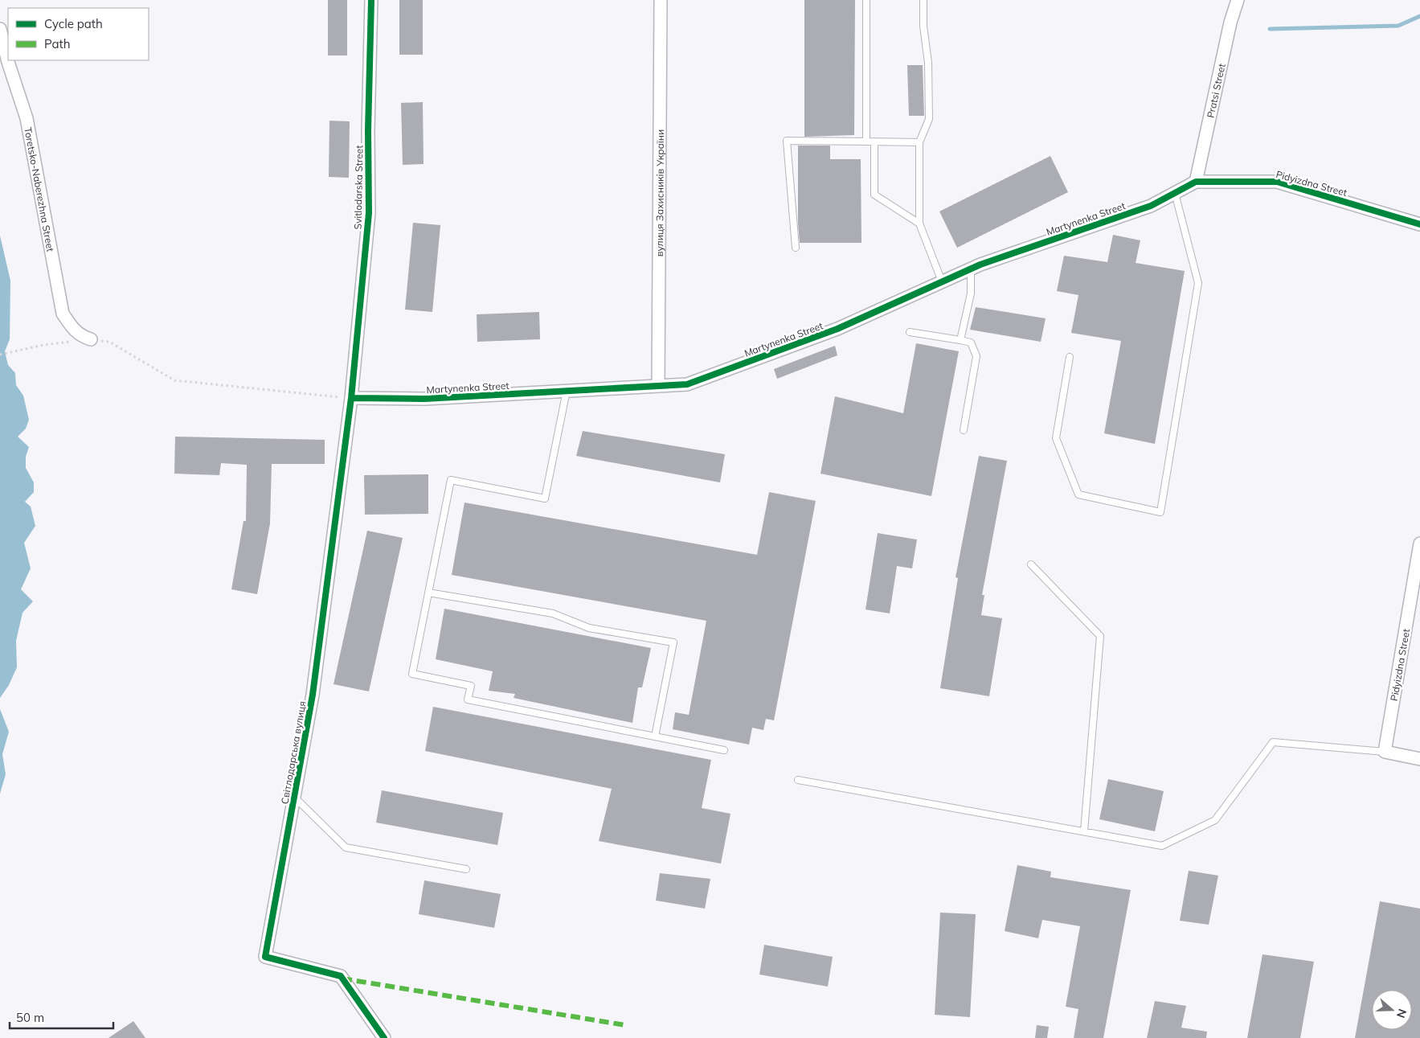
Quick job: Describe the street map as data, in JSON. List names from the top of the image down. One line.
{"streets":{"street":["Pratsi Street","Pidyizdna Street","Svitlodarska Street","Toretsko-Naberezhna Street","вулиця Захисників України","Martynenka Street","Світлодарська вулиця"]},"crossings":[["Pratsi Street","Pidyizdna Street"],["Pratsi Street","Martynenka Street"],["Pidyizdna Street","Martynenka Street"],["Svitlodarska Street","Martynenka Street"],["Svitlodarska Street","Світлодарська вулиця"],["вулиця Захисників України","Martynenka Street"],["Martynenka Street","Світлодарська вулиця"]],"legend":["Cycle path","Path"],"scale_bar":"50 m","north":"right"}
